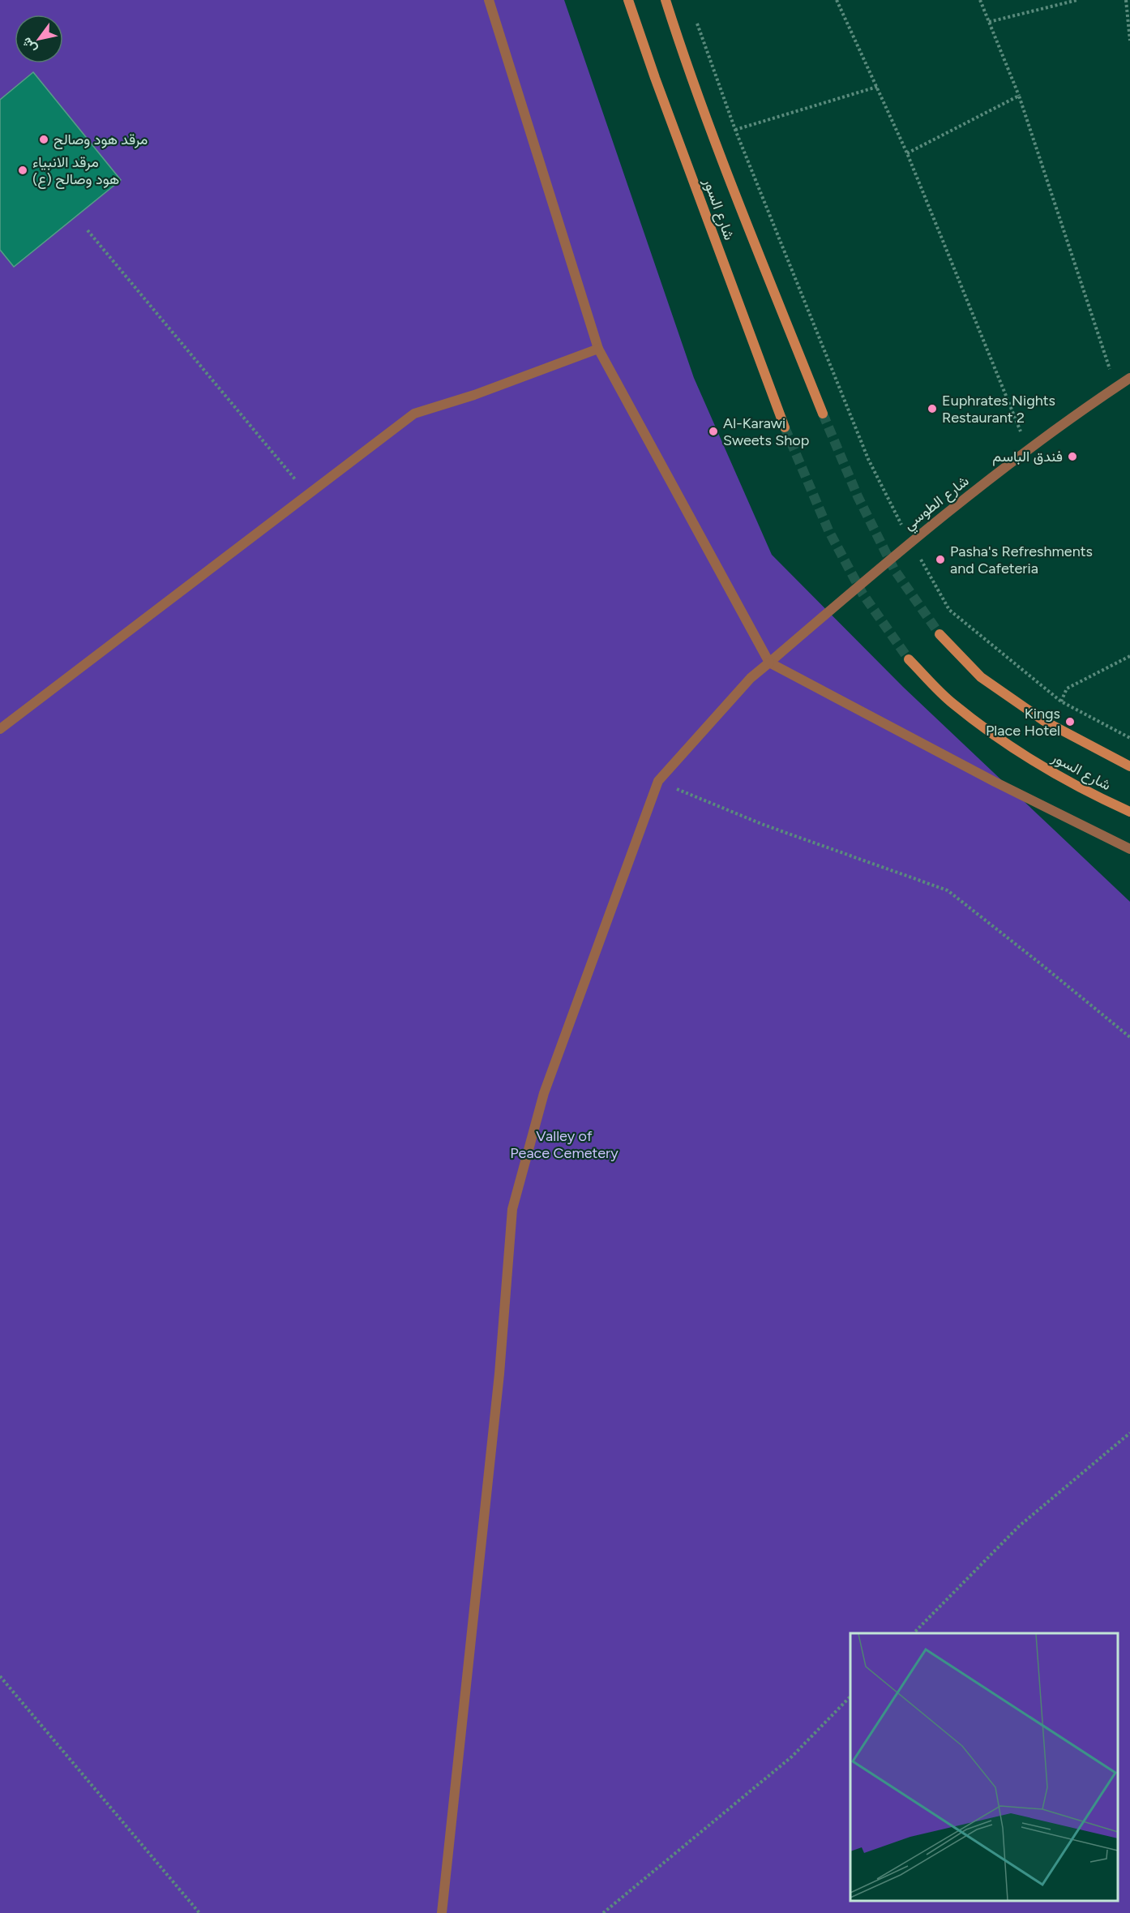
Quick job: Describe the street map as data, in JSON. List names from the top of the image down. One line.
{"streets":{"main road":["شارع السور"],"street":["شارع الطوسي"]},"parks":["Valley of Peace Cemetery"],"places":["مرقد هود وصالح","مرقد الانبياء هود وصالح (ع)","Euphrates Nights Restaurant 2","Al-Karawi Sweets Shop","فندق الباسم","Pasha's Refreshments and Cafeteria","Kings Place Hotel"],"north":"bottom left"}
